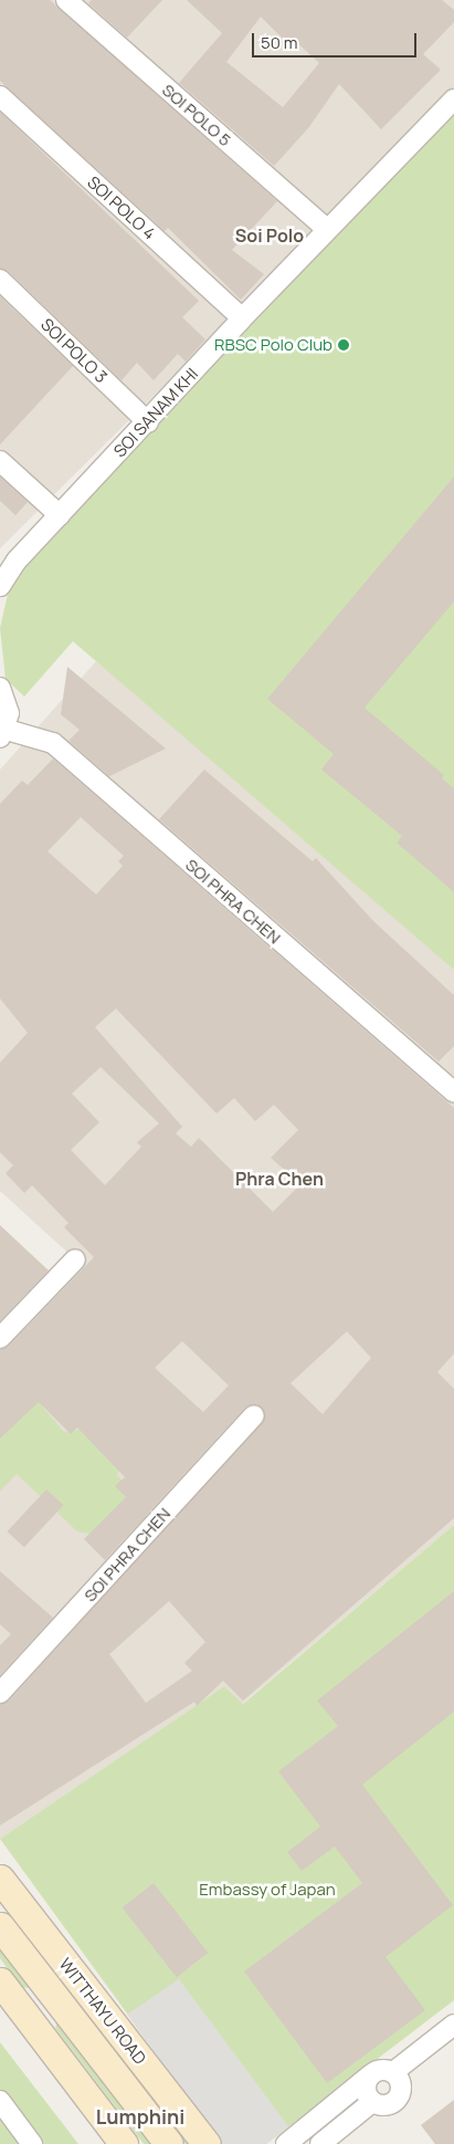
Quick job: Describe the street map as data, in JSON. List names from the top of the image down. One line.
{"streets":{"main road":["WITTHAYU ROAD"],"street":["SOI POLO 5","SOI POLO 4","SOI POLO 3","SOI SANAM KHI","SOI PHRA CHEN"]},"crossings":[["SOI POLO 5","SOI SANAM KHI"],["SOI POLO 4","SOI SANAM KHI"],["SOI POLO 3","SOI SANAM KHI"]],"districts":["Soi Polo","Phra Chen","Lumphini"],"parks":["Embassy of Japan"],"places":["RBSC Polo Club"],"scale_bar":"50 m"}
